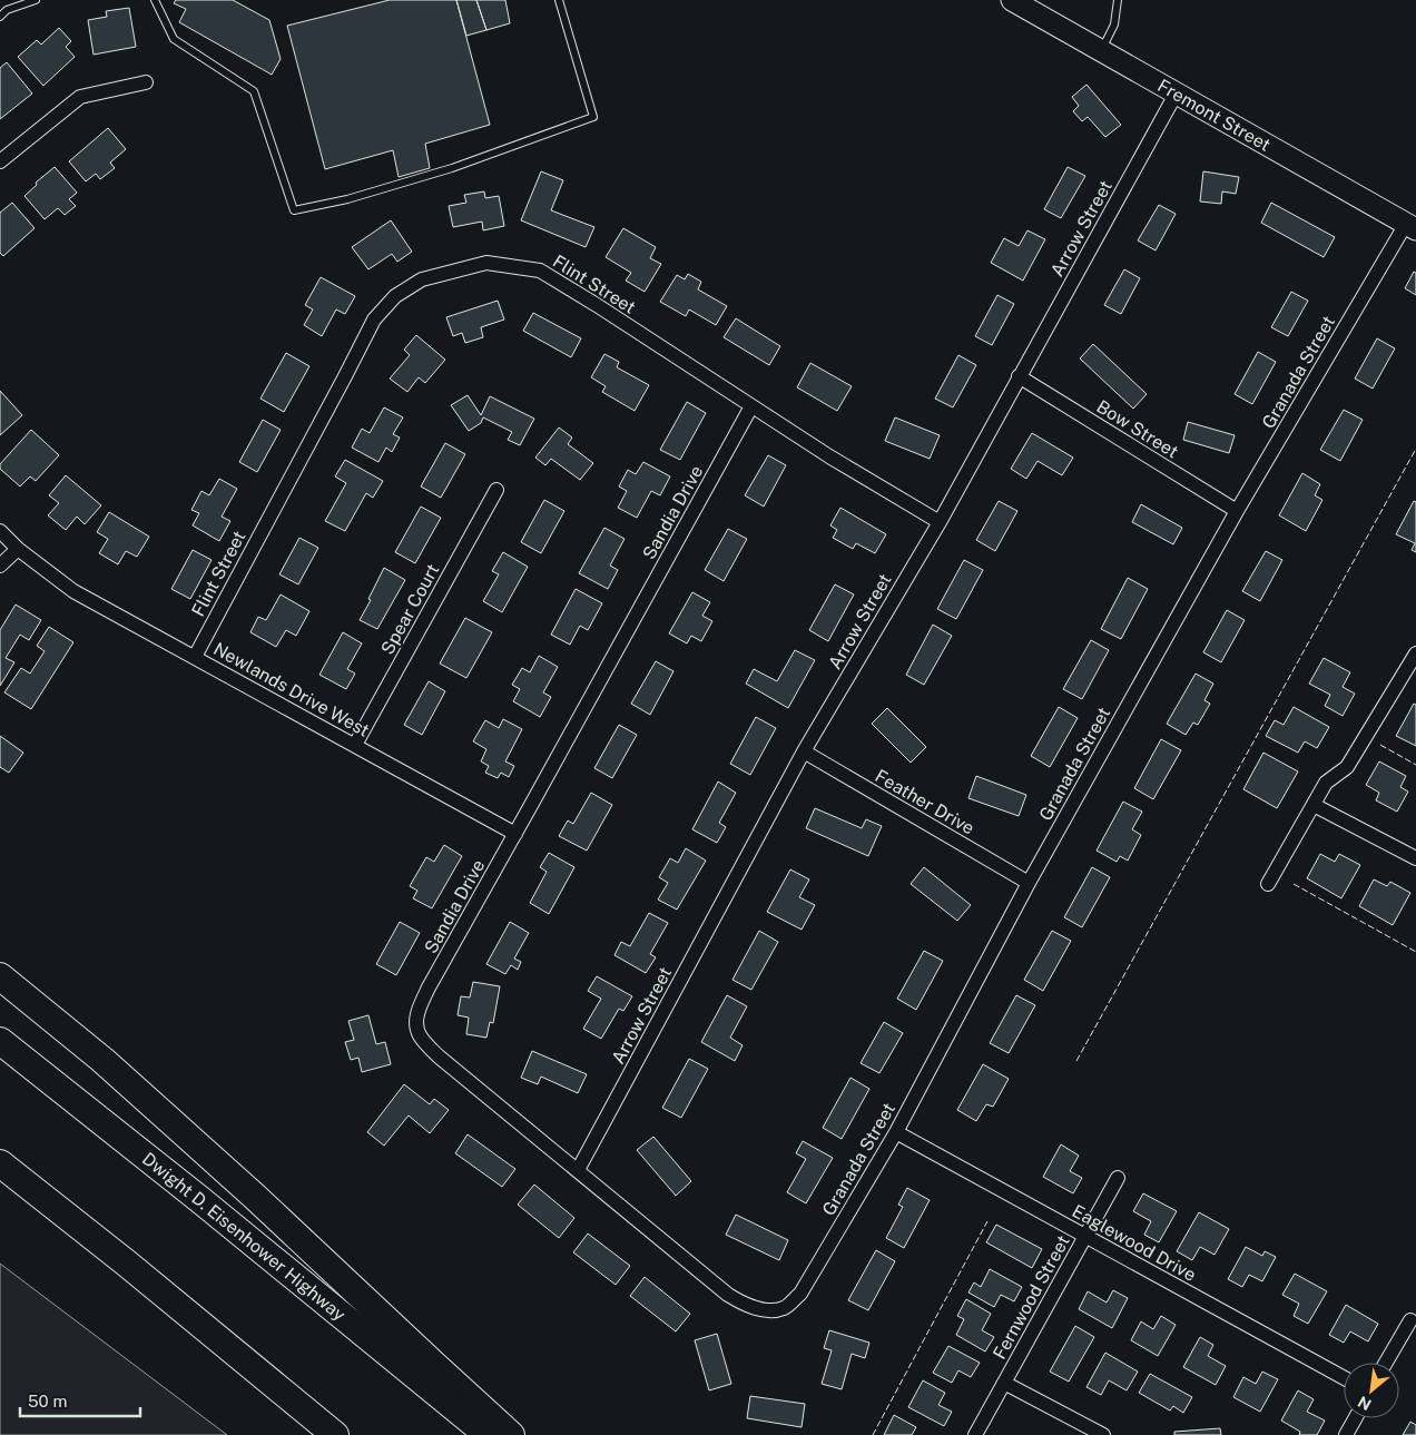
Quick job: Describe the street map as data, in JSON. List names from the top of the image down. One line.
{"streets":{"highway":["Dwight D. Eisenhower Highway"],"street":["Fremont Street","Arrow Street","Flint Street","Granada Street","Bow Street","Sandia Drive","Spear Court","Newlands Drive West","Feather Drive","Eaglewood Drive","Fernwood Street"]},"crossings":[["Fremont Street","Arrow Street"],["Fremont Street","Granada Street"],["Arrow Street","Flint Street"],["Arrow Street","Bow Street"],["Arrow Street","Sandia Drive"],["Arrow Street","Feather Drive"],["Flint Street","Sandia Drive"],["Flint Street","Newlands Drive West"],["Granada Street","Bow Street"],["Granada Street","Sandia Drive"],["Granada Street","Feather Drive"],["Granada Street","Eaglewood Drive"],["Sandia Drive","Newlands Drive West"],["Spear Court","Newlands Drive West"],["Eaglewood Drive","Fernwood Street"]],"scale_bar":"50 m","north":"bottom left"}
